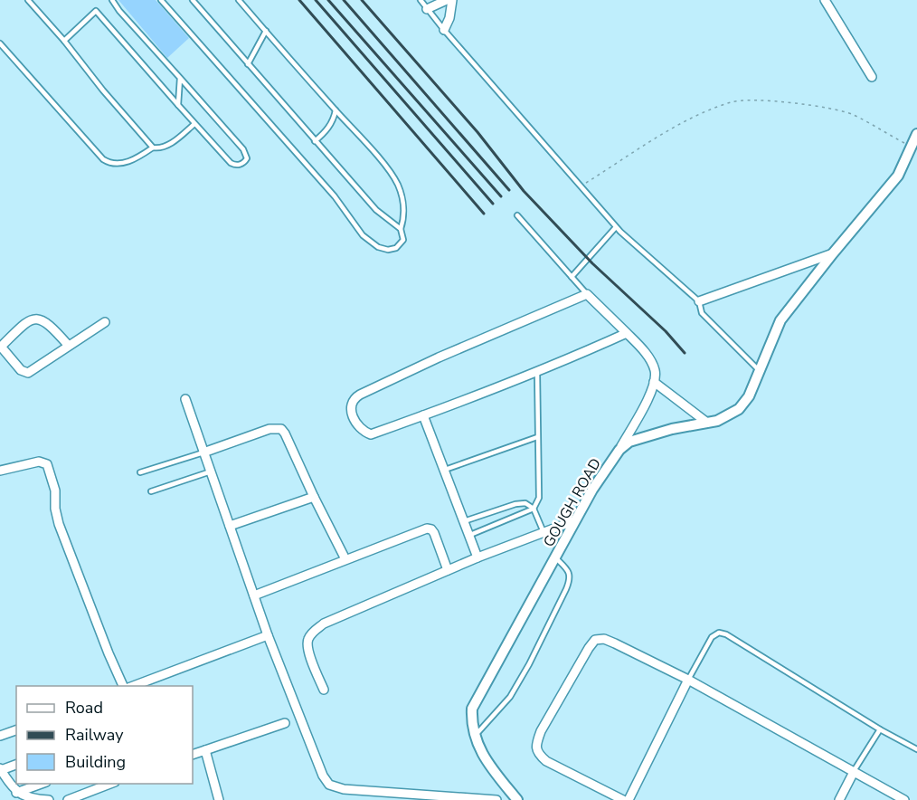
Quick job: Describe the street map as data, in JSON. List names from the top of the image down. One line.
{"streets":{"street":["GOUGH ROAD"]},"legend":["Road","Railway","Building"]}
